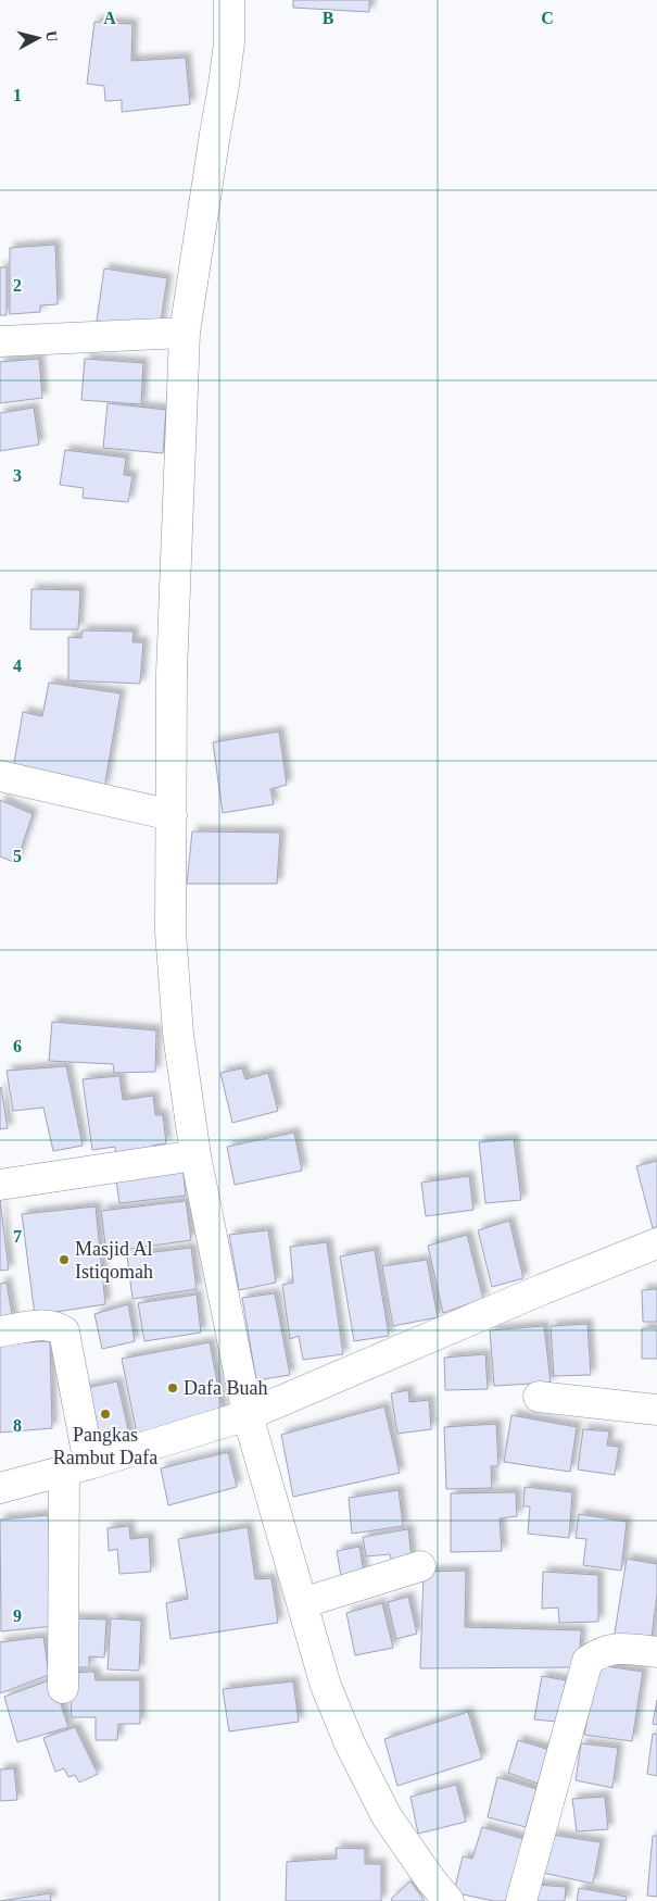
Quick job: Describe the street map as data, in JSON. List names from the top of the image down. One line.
{"places":["Masjid Al Istiqomah","Dafa Buah","Pangkas Rambut Dafa"],"north":"right","grid":{"columns":["A","B","C"],"rows":["1","2","3","4","5","6","7","8","9"]}}
